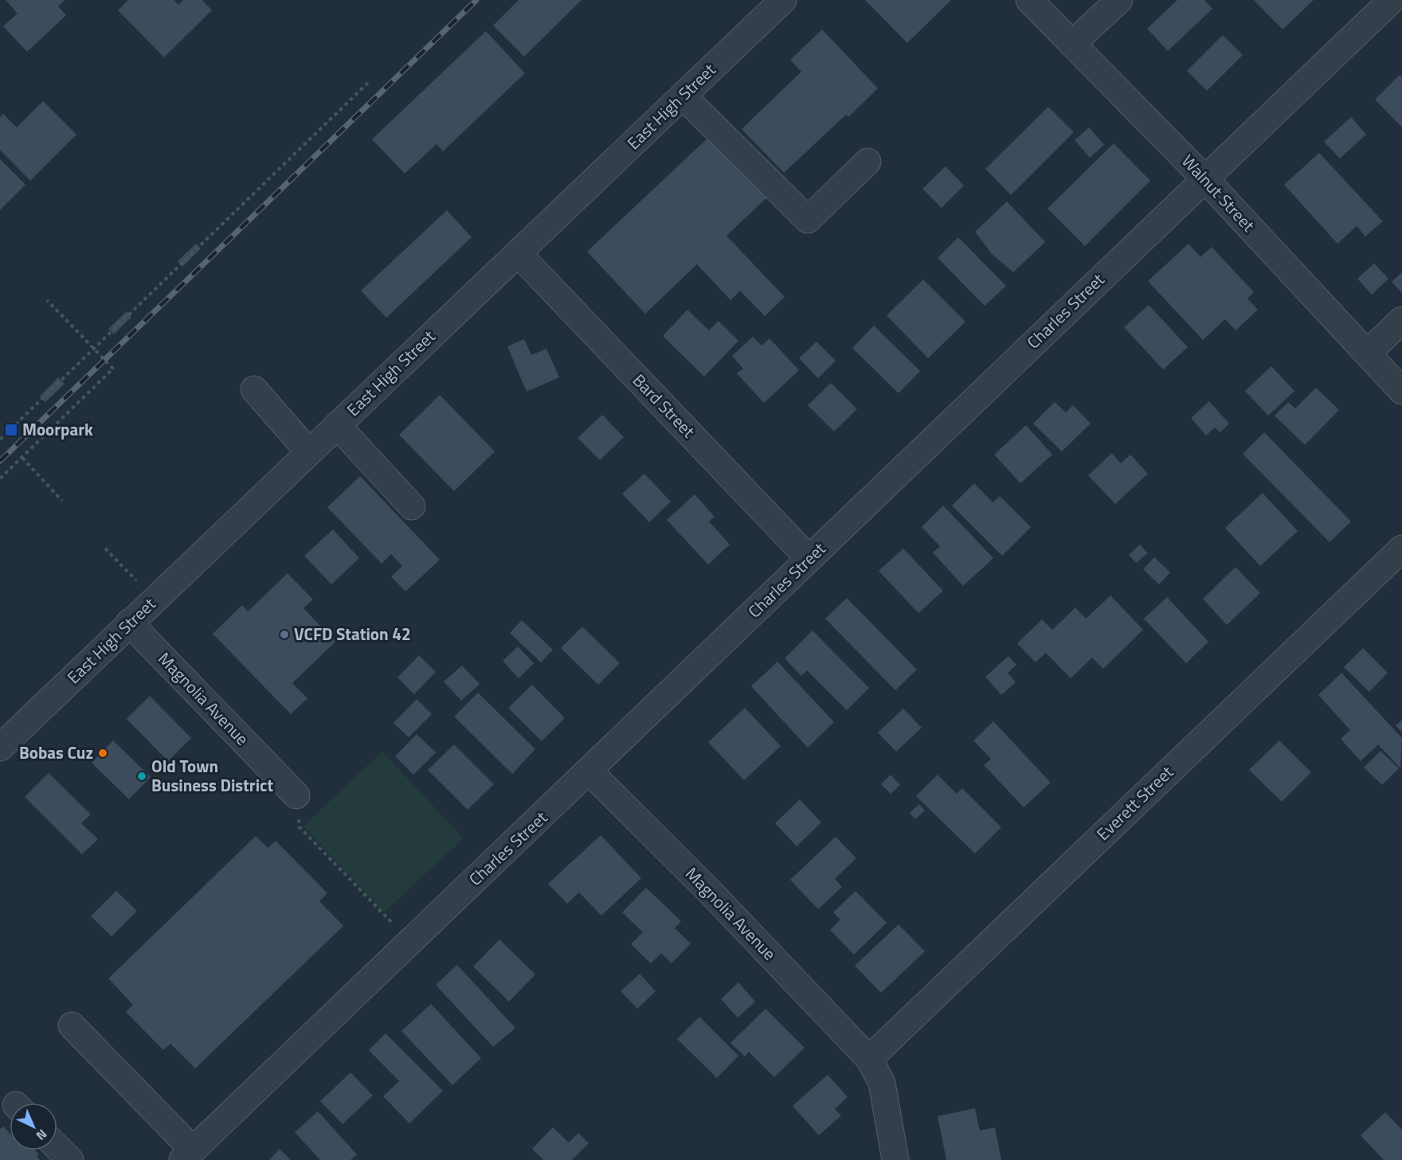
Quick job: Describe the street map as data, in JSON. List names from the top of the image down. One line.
{"streets":{"street":["East High Street","Walnut Street","Charles Street","Bard Street","Magnolia Avenue","Everett Street"]},"crossings":[["East High Street","Bard Street"],["East High Street","Magnolia Avenue"],["Walnut Street","Charles Street"],["Charles Street","Bard Street"],["Charles Street","Magnolia Avenue"],["Magnolia Avenue","Everett Street"]],"places":{"transit":["Moorpark"],"other":["VCFD Station 42","Bobas Cuz","Old Town Business District"]},"north":"bottom right"}
